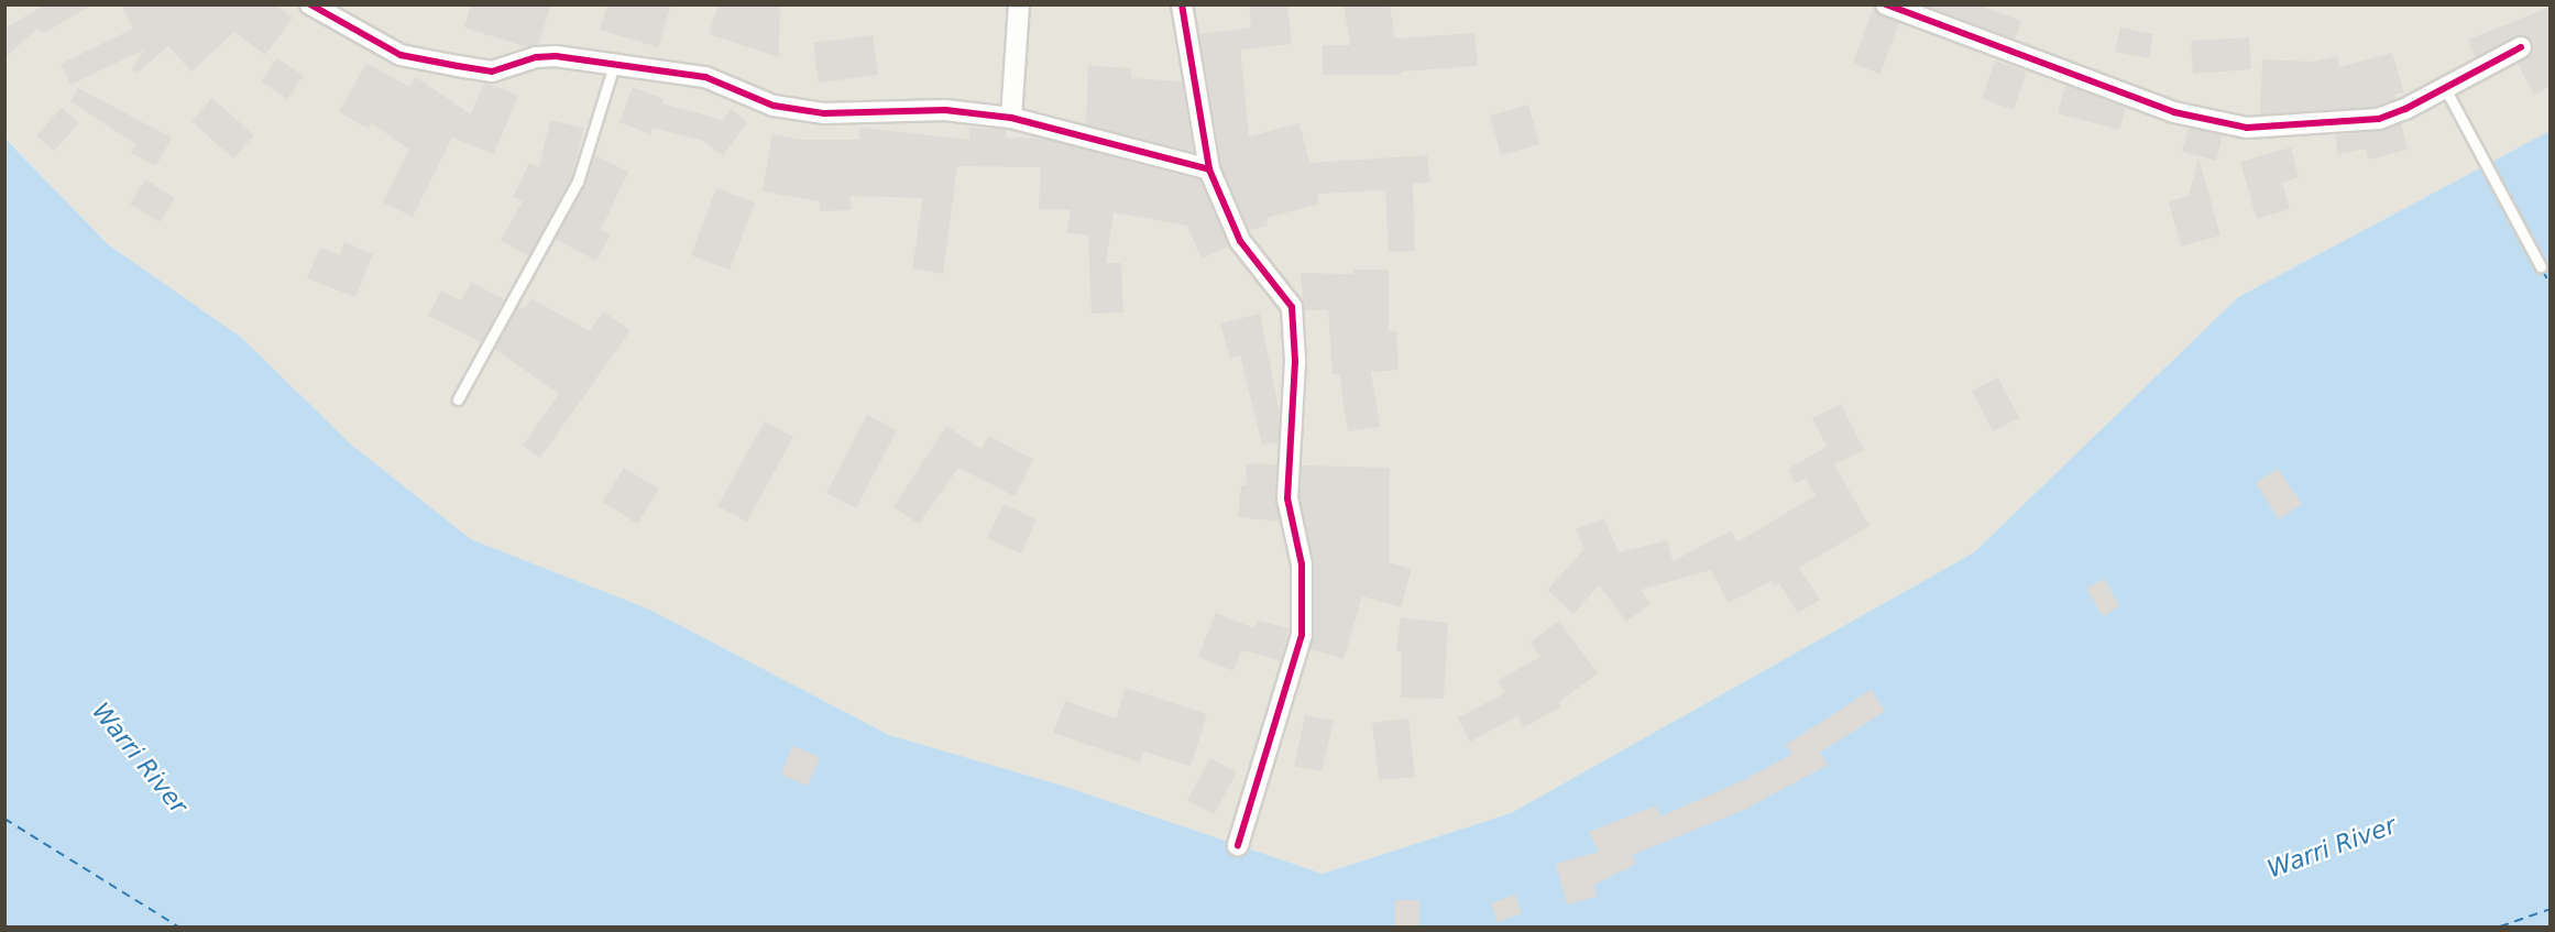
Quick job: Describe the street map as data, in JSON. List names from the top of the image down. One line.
{"water":["Warri River"]}
